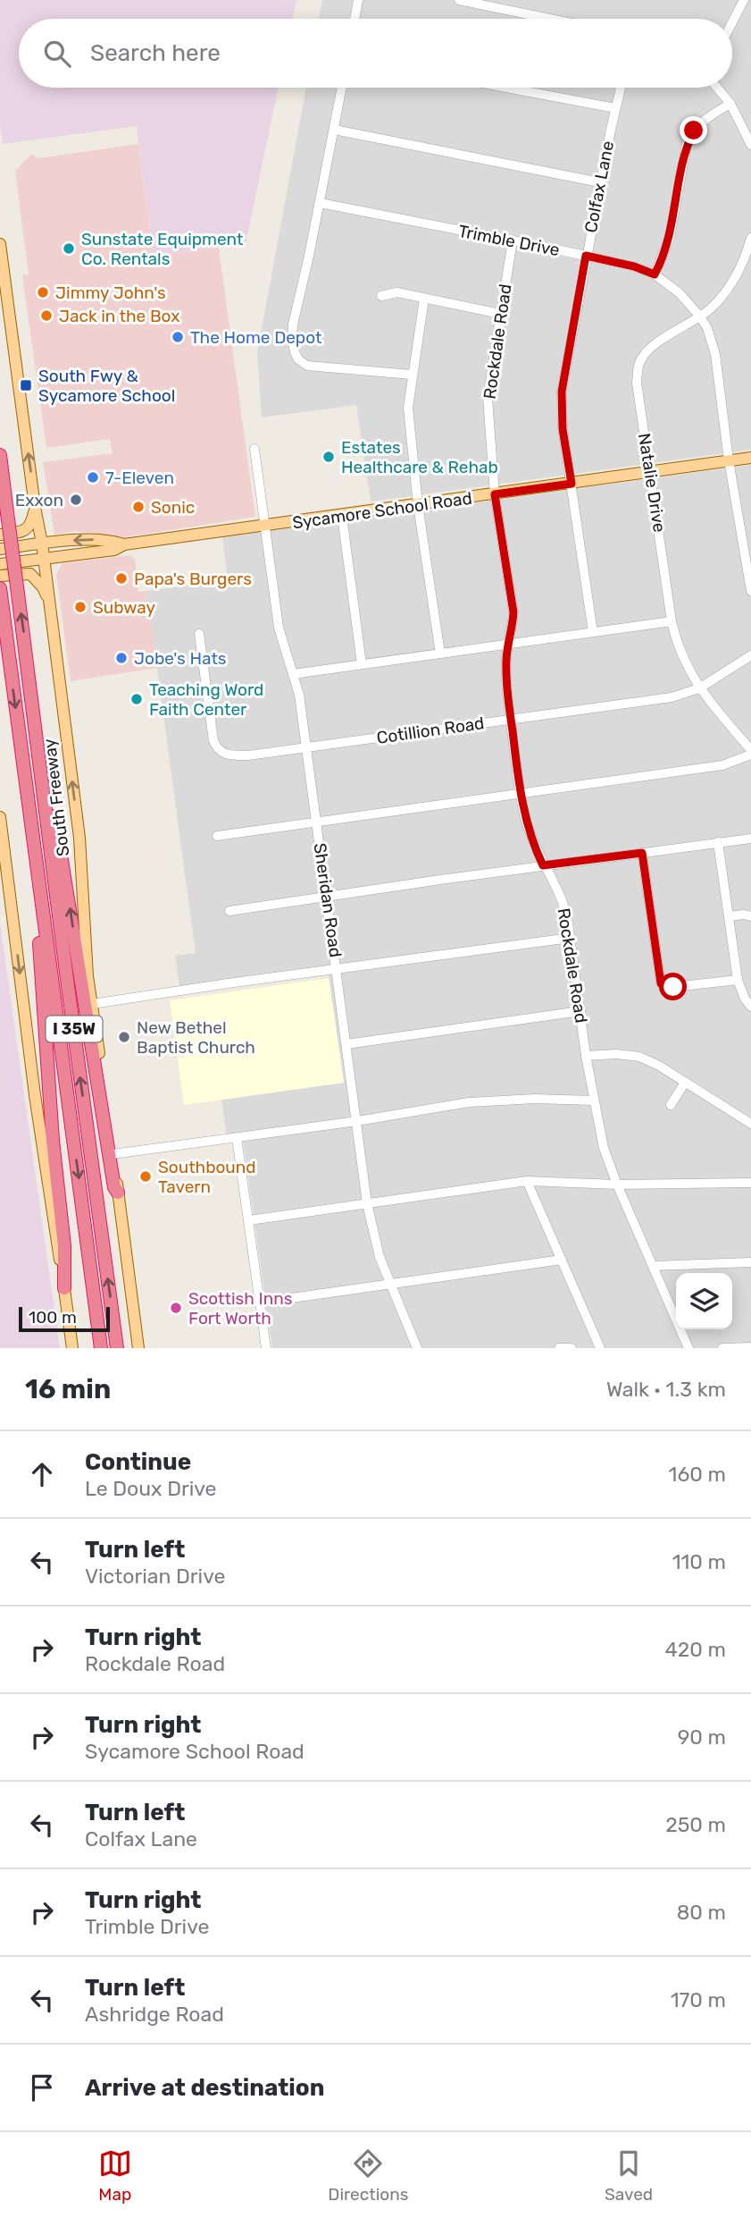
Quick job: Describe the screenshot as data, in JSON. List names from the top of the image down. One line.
{"streets":{"highway":["South Freeway","I 35W"],"main road":["Sycamore School Road"],"street":["Colfax Lane","Trimble Drive","Rockdale Road","Natalie Drive","Cotillion Road","Sheridan Road"]},"crossings":[["Colfax Lane","Trimble Drive"],["Colfax Lane","Sycamore School Road"],["Trimble Drive","Rockdale Road"],["Trimble Drive","Natalie Drive"],["Trimble Drive","Sycamore School Road"],["Rockdale Road","Sycamore School Road"],["Rockdale Road","Cotillion Road"],["Natalie Drive","Sycamore School Road"],["Natalie Drive","Cotillion Road"],["Sycamore School Road","South Freeway"],["Sycamore School Road","Sheridan Road"],["Cotillion Road","Sheridan Road"]],"places":{"other":["Sunstate Equipment Co. Rentals","Jimmy John's","Jack in the Box","The Home Depot","Estates Healthcare & Rehab","7-Eleven","Exxon","Sonic","Papa's Burgers","Subway","Jobe's Hats","Teaching Word Faith Center","New Bethel Baptist Church","Southbound Tavern","Scottish Inns Fort Worth"],"transit":["South Fwy & Sycamore School"]},"scale_bar":"100 m","page":{"search":"Search here","scale":"100 m","heading":["16 min","Walk · 1.3 km"],"list":[["Continue","Le Doux Drive","160 m"],["Turn left","Victorian Drive","110 m"],["Turn right","Rockdale Road","420 m"],["Turn right","Sycamore School Road","90 m"],["Turn left","Colfax Lane","250 m"],["Turn right","Trimble Drive","80 m"],["Turn left","Ashridge Road","170 m"],"Arrive at destination"],"nav":["Map","Directions","Saved"]}}
